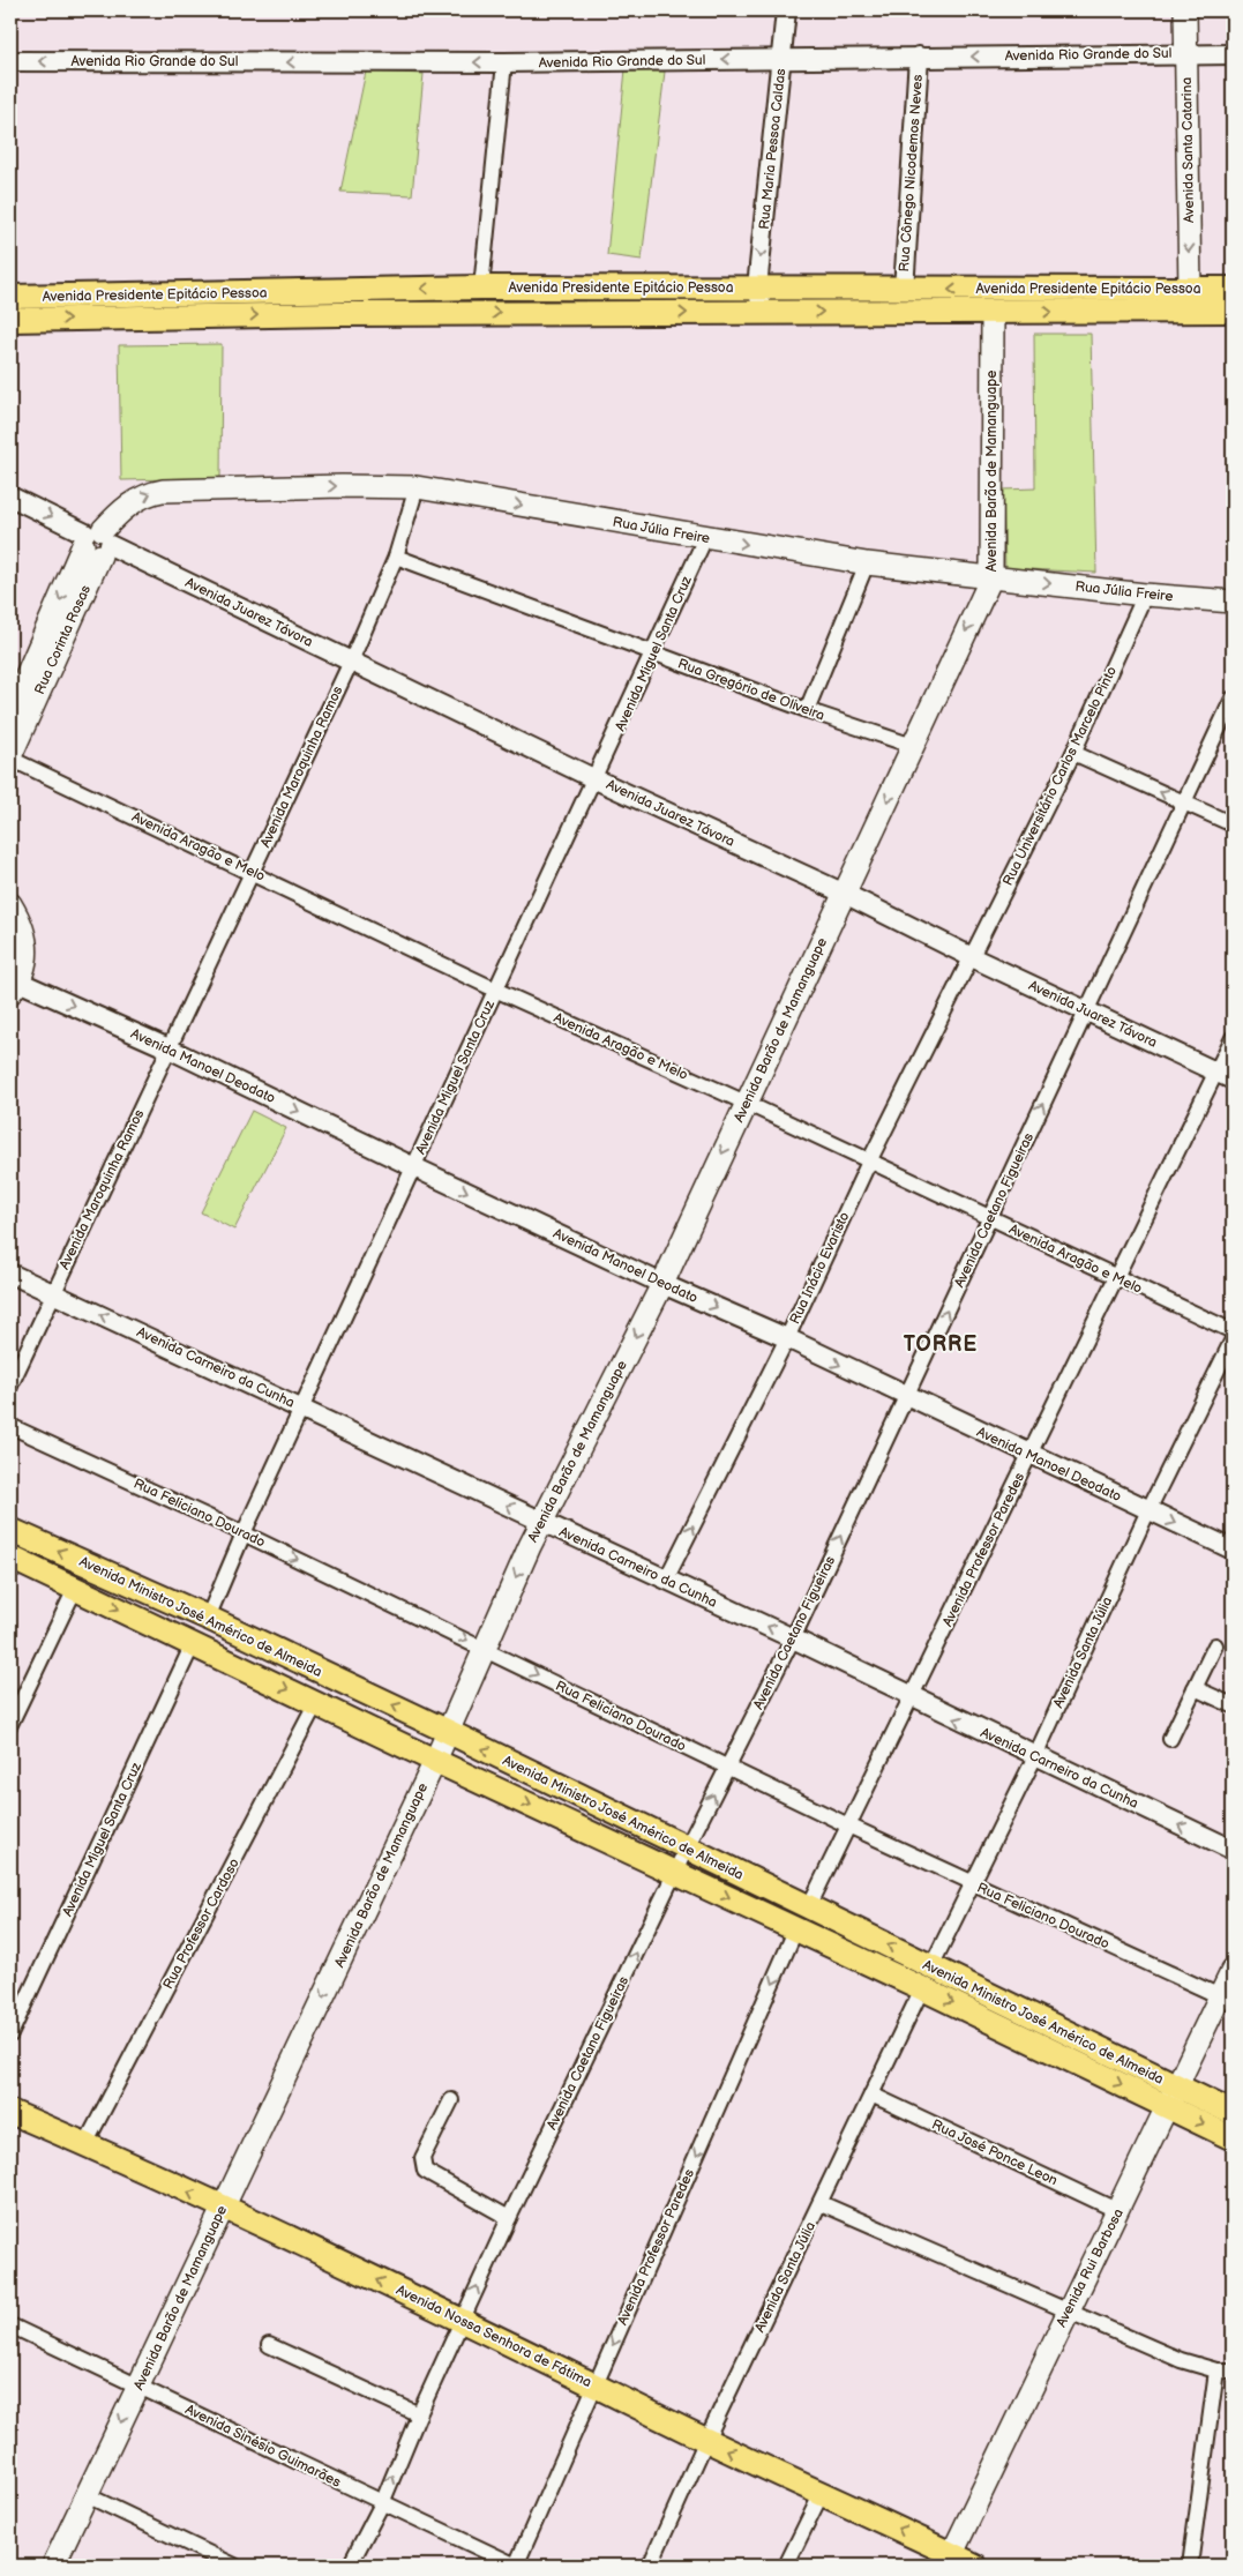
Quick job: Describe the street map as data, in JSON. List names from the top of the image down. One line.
{"streets":{"main road":["Avenida Santa Catarina","Avenida Presidente Epitácio Pessoa","Avenida Barão de Mamanguape","Rua Júlia Freire","Rua Corinta Rosas","Avenida Ministro José Américo de Almeida","Avenida Rui Barbosa","Avenida Nossa Senhora de Fátima"],"street":["Avenida Rio Grande do Sul","Rua Maria Pessoa Caldas","Rua Cônego Nicodemos Neves","Avenida Juarez Távora","Avenida Miguel Santa Cruz","Rua Gregório de Oliveira","Avenida Maroquinha Ramos","Rua Universitário Carlos Marcelo Pinto","Avenida Aragão e Melo","Avenida Manoel Deodato","Avenida Caetano Figueiras","Rua Inácio Evaristo","Avenida Carneiro da Cunha","Rua Feliciano Dourado","Avenida Professor Paredes","Avenida Santa Júlia","Rua Professor Cardoso","Rua José Ponce Leon","Avenida Sinésio Guimarães"]},"crossings":[["Avenida Rio Grande do Sul","Rua Maria Pessoa Caldas"],["Avenida Rio Grande do Sul","Avenida Santa Catarina"],["Avenida Rio Grande do Sul","Rua Cônego Nicodemos Neves"],["Rua Maria Pessoa Caldas","Avenida Presidente Epitácio Pessoa"],["Avenida Santa Catarina","Avenida Presidente Epitácio Pessoa"],["Rua Cônego Nicodemos Neves","Avenida Presidente Epitácio Pessoa"],["Avenida Presidente Epitácio Pessoa","Avenida Barão de Mamanguape"],["Avenida Barão de Mamanguape","Rua Júlia Freire"],["Avenida Barão de Mamanguape","Avenida Juarez Távora"],["Avenida Barão de Mamanguape","Rua Gregório de Oliveira"],["Avenida Barão de Mamanguape","Avenida Aragão e Melo"],["Avenida Barão de Mamanguape","Avenida Manoel Deodato"],["Avenida Barão de Mamanguape","Avenida Carneiro da Cunha"],["Avenida Barão de Mamanguape","Rua Feliciano Dourado"],["Avenida Barão de Mamanguape","Avenida Ministro José Américo de Almeida"],["Avenida Barão de Mamanguape","Avenida Nossa Senhora de Fátima"],["Avenida Barão de Mamanguape","Avenida Sinésio Guimarães"],["Rua Júlia Freire","Avenida Juarez Távora"],["Rua Júlia Freire","Rua Corinta Rosas"],["Rua Júlia Freire","Avenida Miguel Santa Cruz"],["Rua Júlia Freire","Avenida Maroquinha Ramos"],["Rua Júlia Freire","Rua Universitário Carlos Marcelo Pinto"],["Avenida Juarez Távora","Rua Corinta Rosas"],["Avenida Juarez Távora","Avenida Miguel Santa Cruz"],["Avenida Juarez Távora","Avenida Maroquinha Ramos"],["Avenida Juarez Távora","Rua Universitário Carlos Marcelo Pinto"],["Avenida Juarez Távora","Avenida Caetano Figueiras"],["Avenida Juarez Távora","Rua Inácio Evaristo"],["Avenida Juarez Távora","Avenida Professor Paredes"],["Rua Corinta Rosas","Avenida Aragão e Melo"],["Avenida Miguel Santa Cruz","Rua Gregório de Oliveira"],["Avenida Miguel Santa Cruz","Avenida Aragão e Melo"],["Avenida Miguel Santa Cruz","Avenida Manoel Deodato"],["Avenida Miguel Santa Cruz","Avenida Carneiro da Cunha"],["Avenida Miguel Santa Cruz","Rua Feliciano Dourado"],["Avenida Miguel Santa Cruz","Avenida Ministro José Américo de Almeida"],["Rua Gregório de Oliveira","Avenida Maroquinha Ramos"],["Avenida Maroquinha Ramos","Avenida Aragão e Melo"],["Avenida Maroquinha Ramos","Avenida Manoel Deodato"],["Avenida Maroquinha Ramos","Avenida Carneiro da Cunha"],["Rua Universitário Carlos Marcelo Pinto","Rua Inácio Evaristo"],["Avenida Aragão e Melo","Avenida Caetano Figueiras"],["Avenida Aragão e Melo","Rua Inácio Evaristo"],["Avenida Aragão e Melo","Avenida Professor Paredes"],["Avenida Manoel Deodato","Avenida Caetano Figueiras"],["Avenida Manoel Deodato","Rua Inácio Evaristo"],["Avenida Manoel Deodato","Avenida Professor Paredes"],["Avenida Manoel Deodato","Avenida Santa Júlia"],["Avenida Caetano Figueiras","Avenida Carneiro da Cunha"],["Avenida Caetano Figueiras","Rua Feliciano Dourado"],["Avenida Caetano Figueiras","Avenida Ministro José Américo de Almeida"],["Avenida Caetano Figueiras","Avenida Nossa Senhora de Fátima"],["Avenida Caetano Figueiras","Avenida Sinésio Guimarães"],["Rua Inácio Evaristo","Avenida Carneiro da Cunha"],["Avenida Carneiro da Cunha","Avenida Professor Paredes"],["Avenida Carneiro da Cunha","Avenida Santa Júlia"],["Rua Feliciano Dourado","Avenida Professor Paredes"],["Rua Feliciano Dourado","Avenida Santa Júlia"],["Rua Feliciano Dourado","Avenida Rui Barbosa"],["Avenida Professor Paredes","Avenida Ministro José Américo de Almeida"],["Avenida Professor Paredes","Avenida Nossa Senhora de Fátima"],["Avenida Professor Paredes","Avenida Sinésio Guimarães"],["Avenida Ministro José Américo de Almeida","Avenida Santa Júlia"],["Avenida Ministro José Américo de Almeida","Rua Professor Cardoso"],["Avenida Ministro José Américo de Almeida","Avenida Rui Barbosa"],["Avenida Santa Júlia","Rua José Ponce Leon"],["Avenida Santa Júlia","Avenida Nossa Senhora de Fátima"],["Rua Professor Cardoso","Avenida Nossa Senhora de Fátima"],["Rua José Ponce Leon","Avenida Rui Barbosa"],["Avenida Rui Barbosa","Avenida Nossa Senhora de Fátima"]],"one_way":["Avenida Rio Grande do Sul","Rua Maria Pessoa Caldas","Avenida Santa Catarina","Avenida Barão de Mamanguape","Rua Júlia Freire","Avenida Manoel Deodato","Avenida Caetano Figueiras","Rua Inácio Evaristo","Avenida Carneiro da Cunha","Rua Feliciano Dourado","Avenida Nossa Senhora de Fátima"],"districts":["TORRE"]}
